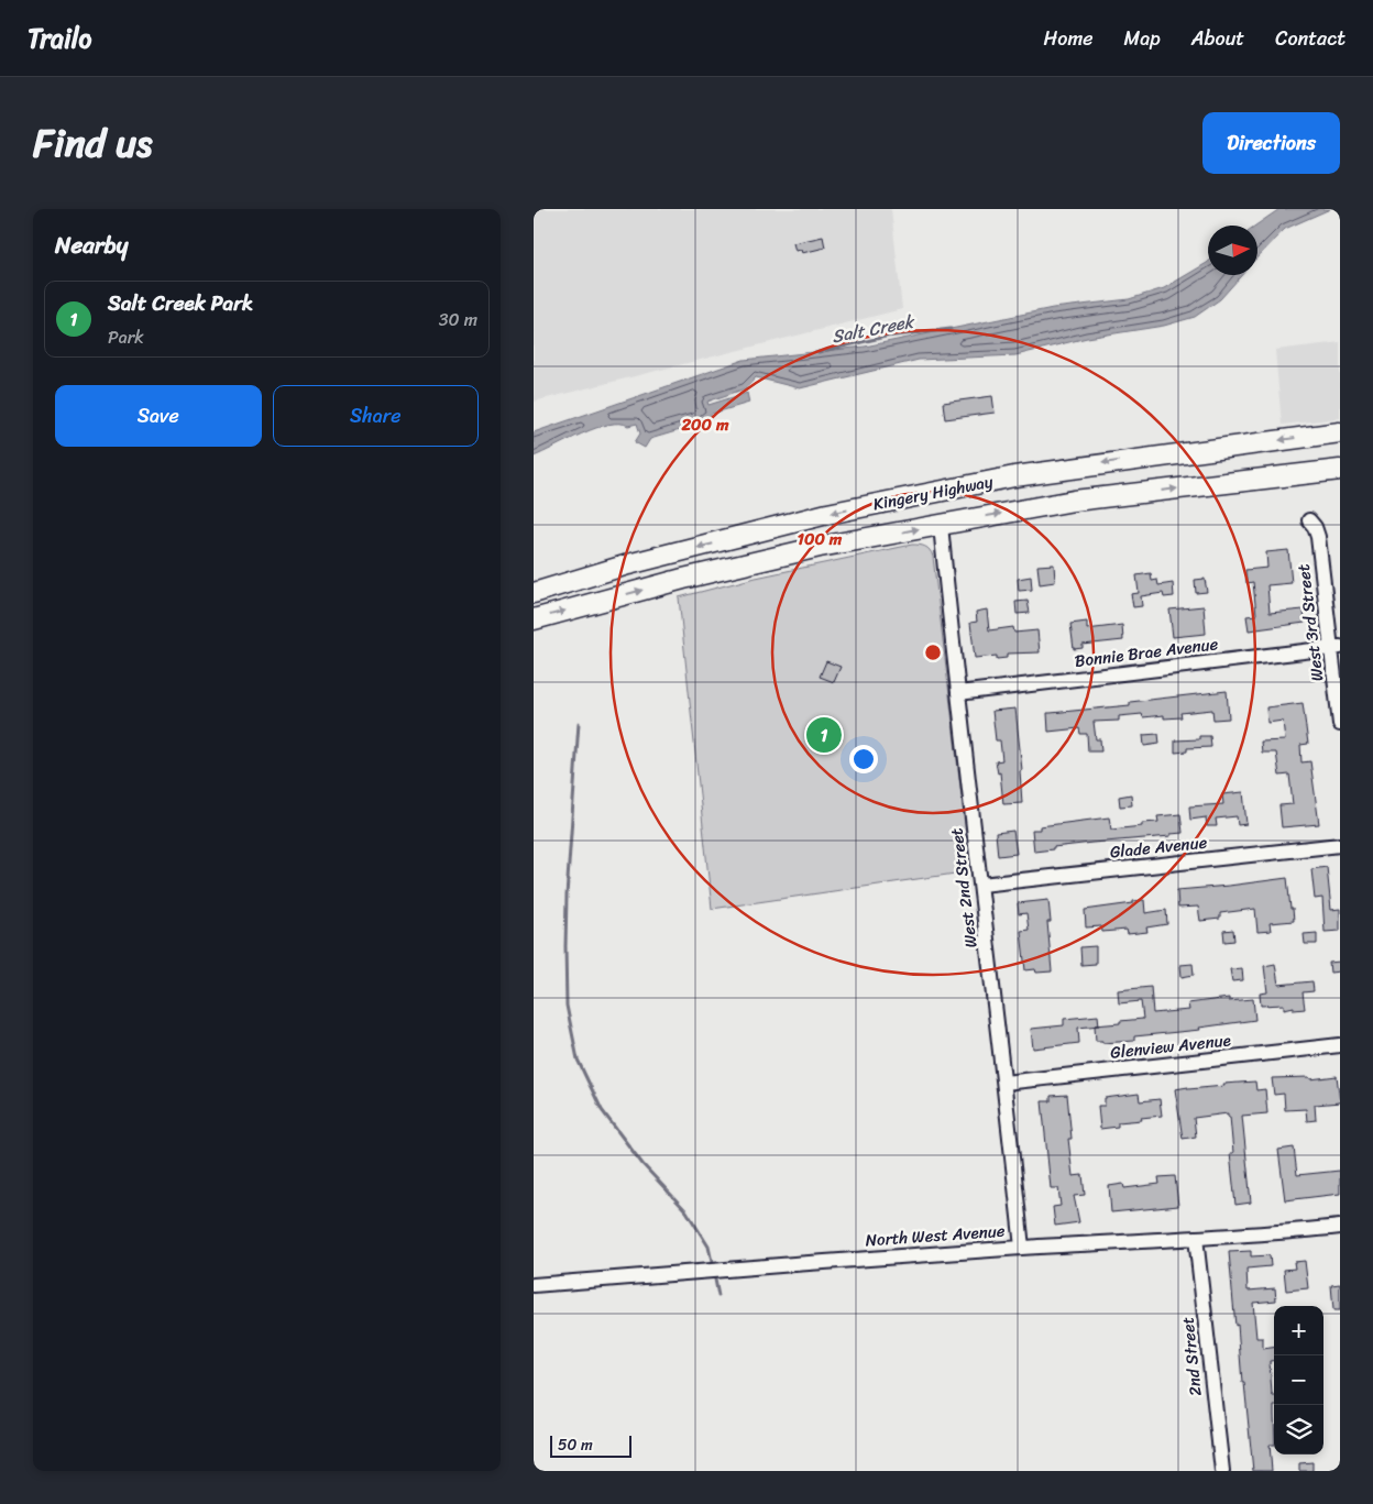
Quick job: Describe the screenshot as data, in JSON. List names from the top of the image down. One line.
{"streets":{"highway":["Kingery Highway"],"street":["West 3rd Street","Bonnie Brae Avenue","Glade Avenue","West 2nd Street","Glenview Avenue","North West Avenue","2nd Street"]},"crossings":[["Kingery Highway","West 2nd Street"],["West 3rd Street","Bonnie Brae Avenue"],["Bonnie Brae Avenue","West 2nd Street"],["Glade Avenue","West 2nd Street"],["West 2nd Street","Glenview Avenue"],["West 2nd Street","North West Avenue"],["North West Avenue","2nd Street"]],"water":["Salt Creek"],"scale_bar":"50 m","north":"right","page":{"header":"Trailo","nav":["Home","Map","About","Contact"],"title":"Find us","buttons":["Directions",["Save","Share"]],"heading":"Nearby","list":[{"mark":"1","name":"Salt Creek Park","note":"Park","value":"30 m"}],"pins":"1","map_buttons":["+","−"],"scale":"50 m"},"rings":["200 m","100 m"]}
